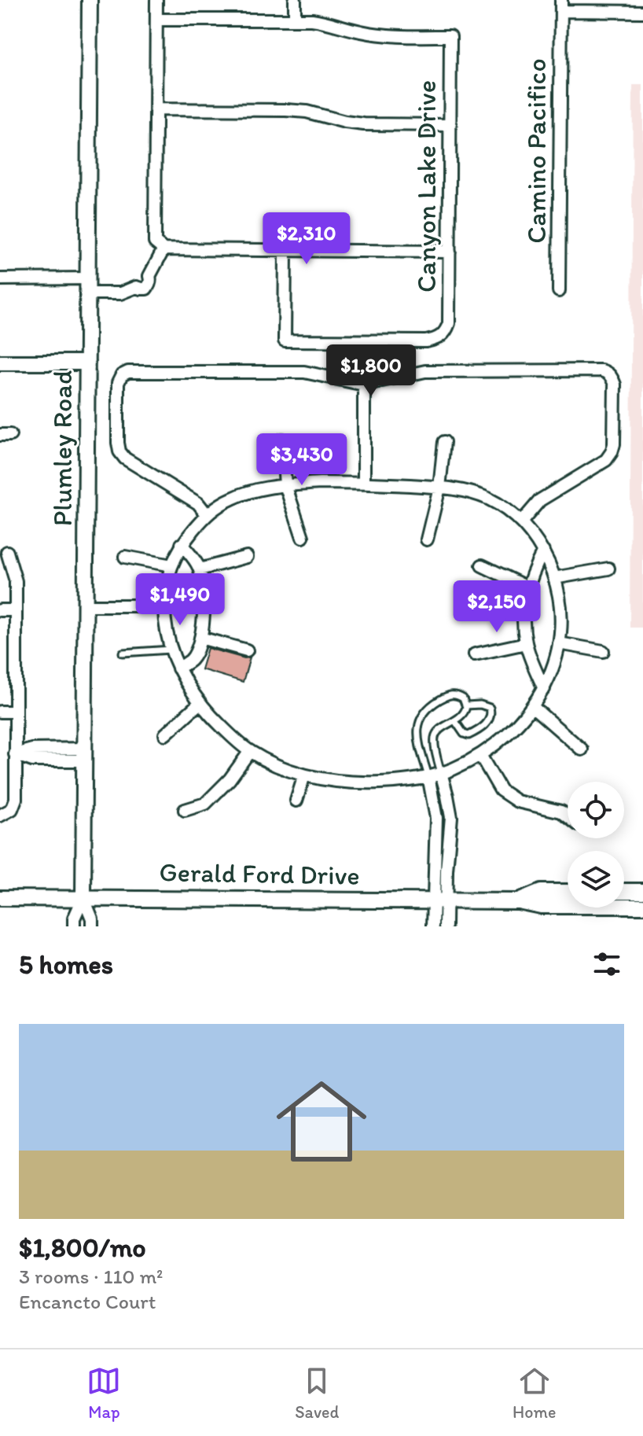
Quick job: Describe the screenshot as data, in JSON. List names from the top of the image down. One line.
{"streets":{"street":["Camino Pacifico","Canyon Lake Drive","Plumley Road","Gerald Ford Drive"]},"crossings":[["Plumley Road","Gerald Ford Drive"]],"page":{"price":["$2,310","$1,800","$3,430","$1,490","$2,150"],"heading":"5 homes","list":[{"name":"$1,800/mo","note":"3 rooms · 110 m² · Encancto Court"}],"tabs":["Map","Saved","Home"]}}
